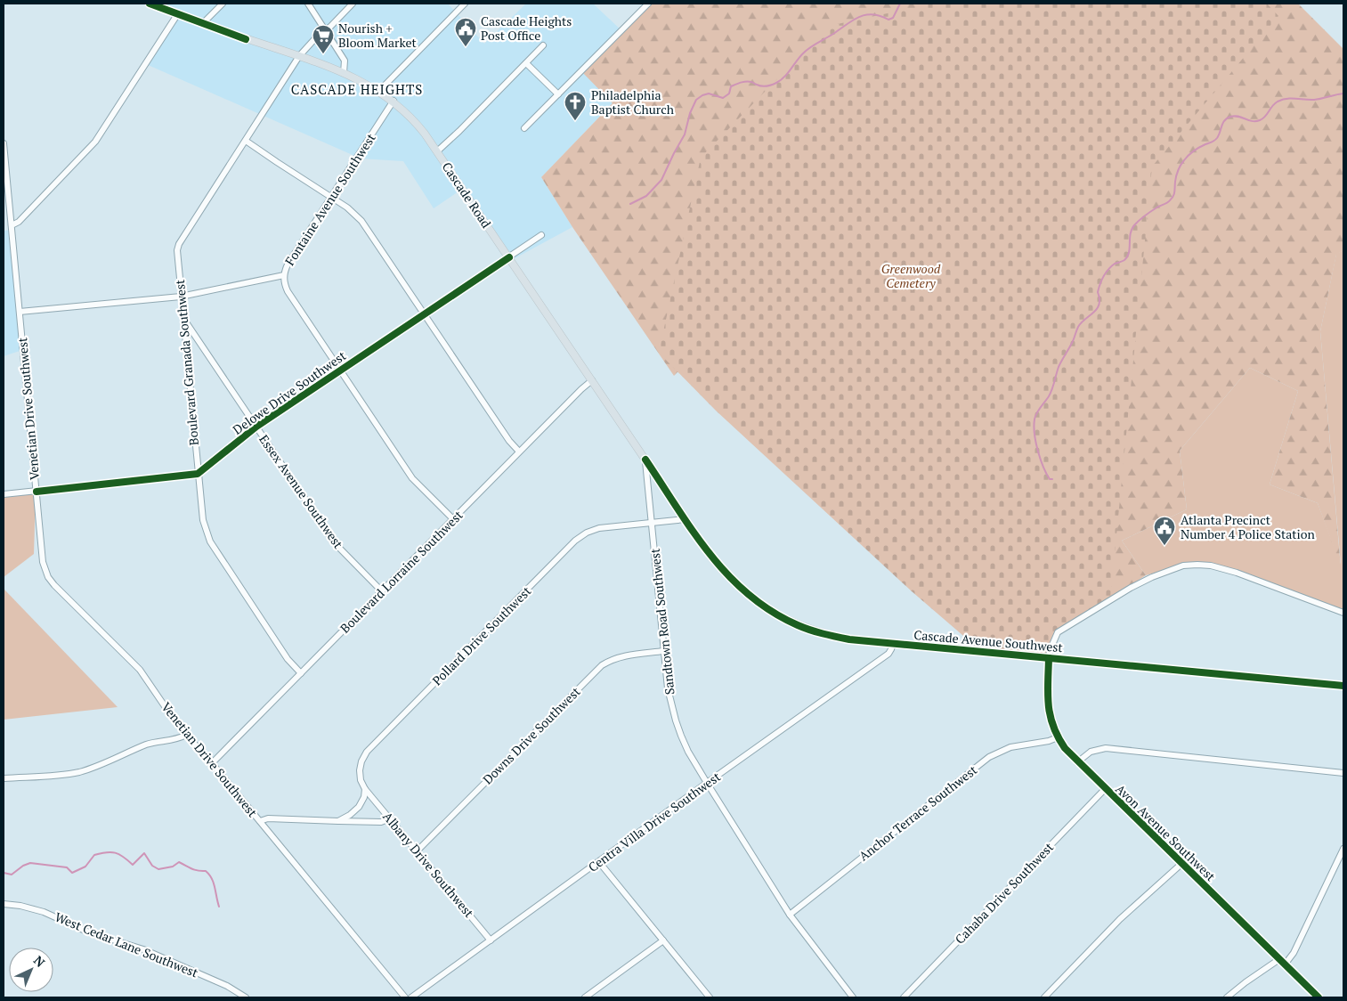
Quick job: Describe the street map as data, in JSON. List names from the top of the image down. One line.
{"streets":{"main road":["Cascade Road","Cascade Avenue Southwest"],"street":["Fontaine Avenue Southwest","Boulevard Granada Southwest","Delowe Drive Southwest","Venetian Drive Southwest","Essex Avenue Southwest","Boulevard Lorraine Southwest","Sandtown Road Southwest","Pollard Drive Southwest","Downs Drive Southwest","Anchor Terrace Southwest","Centra Villa Drive Southwest","Avon Avenue Southwest","Albany Drive Southwest","Cahaba Drive Southwest","West Cedar Lane Southwest"]},"crossings":[["Cascade Road","Fontaine Avenue Southwest"],["Cascade Road","Boulevard Granada Southwest"],["Cascade Road","Delowe Drive Southwest"],["Cascade Road","Boulevard Lorraine Southwest"],["Cascade Road","Sandtown Road Southwest"],["Cascade Road","Cascade Avenue Southwest"],["Fontaine Avenue Southwest","Boulevard Granada Southwest"],["Fontaine Avenue Southwest","Venetian Drive Southwest"],["Boulevard Granada Southwest","Delowe Drive Southwest"],["Boulevard Granada Southwest","Essex Avenue Southwest"],["Boulevard Granada Southwest","Boulevard Lorraine Southwest"],["Delowe Drive Southwest","Essex Avenue Southwest"],["Venetian Drive Southwest","Boulevard Lorraine Southwest"],["Essex Avenue Southwest","Boulevard Lorraine Southwest"],["Sandtown Road Southwest","Pollard Drive Southwest"],["Sandtown Road Southwest","Downs Drive Southwest"],["Sandtown Road Southwest","Anchor Terrace Southwest"],["Sandtown Road Southwest","Centra Villa Drive Southwest"],["Pollard Drive Southwest","Cascade Avenue Southwest"],["Pollard Drive Southwest","Albany Drive Southwest"],["Cascade Avenue Southwest","Centra Villa Drive Southwest"],["Cascade Avenue Southwest","Avon Avenue Southwest"],["Downs Drive Southwest","Albany Drive Southwest"],["Anchor Terrace Southwest","Avon Avenue Southwest"],["Centra Villa Drive Southwest","Albany Drive Southwest"],["Avon Avenue Southwest","Cahaba Drive Southwest"]],"districts":["CASCADE HEIGHTS"],"parks":["Greenwood Cemetery"],"places":{"public building":["Cascade Heights Post Office","Atlanta Precinct Number 4 Police Station"],"supermarket":["Nourish + Bloom Market"],"church":["Philadelphia Baptist Church"]},"north":"top right"}
